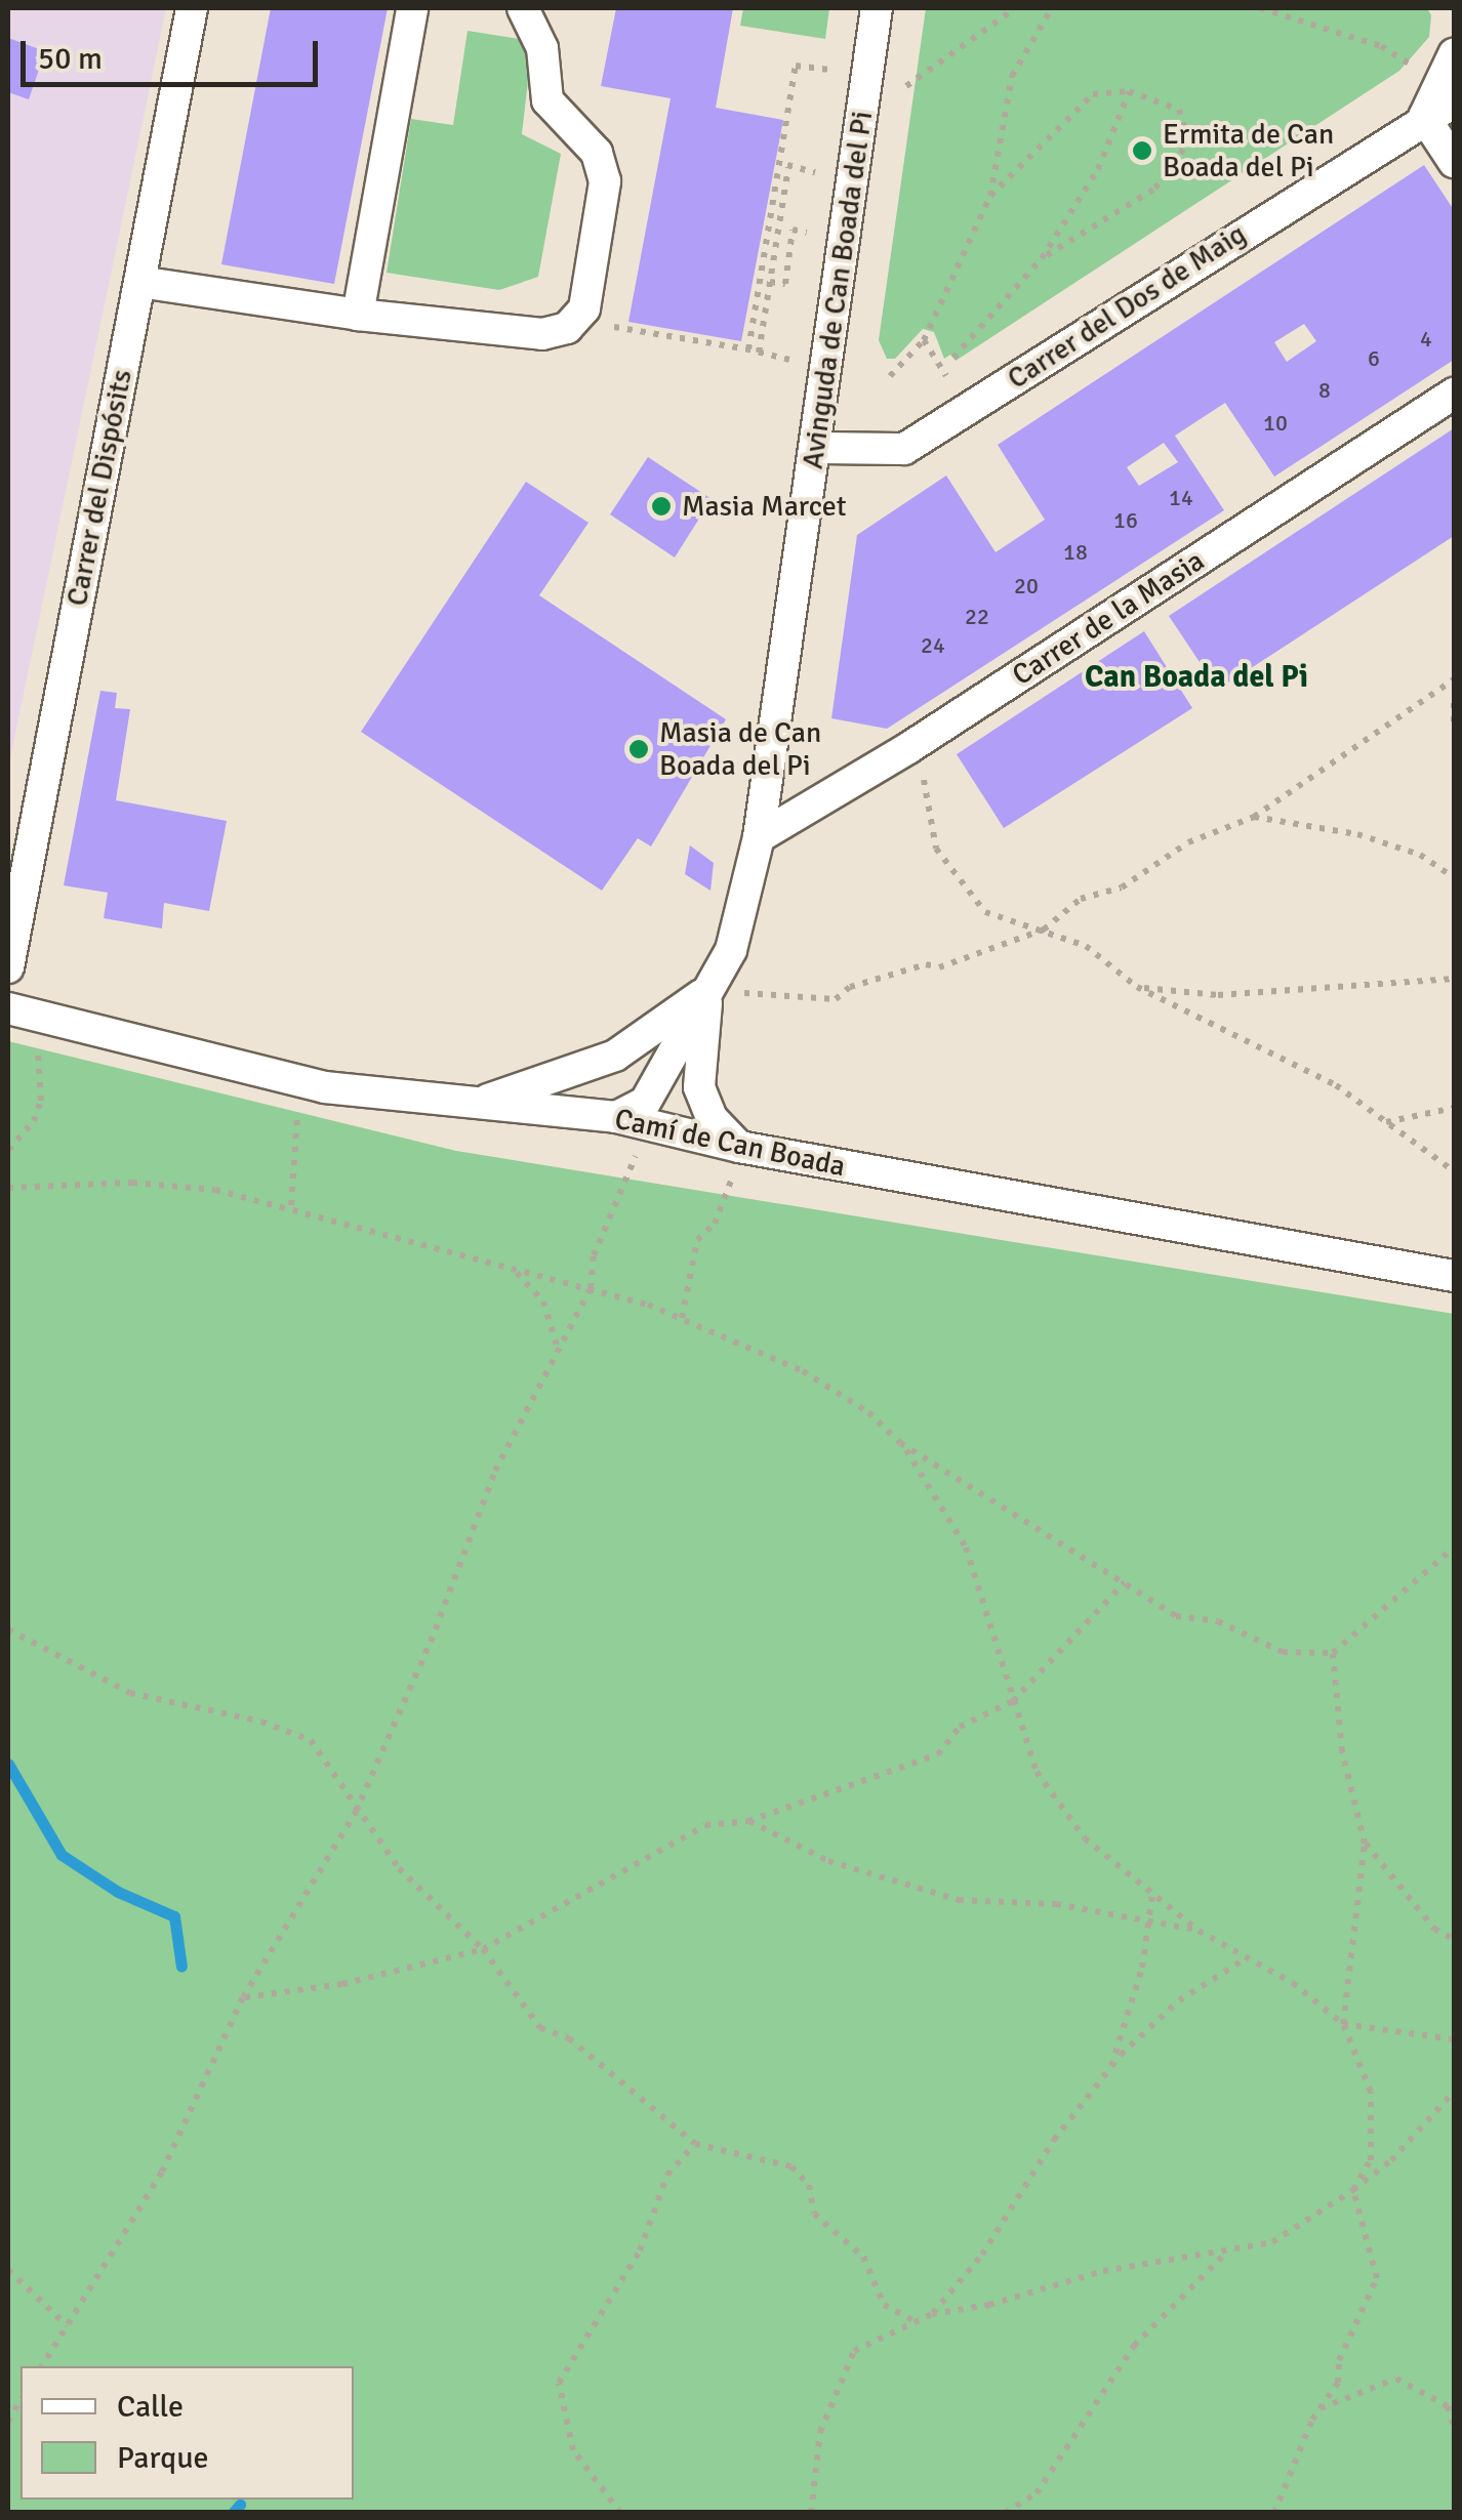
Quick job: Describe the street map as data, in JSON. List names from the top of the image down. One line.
{"streets":{"street":["Avinguda de Can Boada del Pi","Carrer del Dos de Maig","Carrer del Dispósits","Carrer de la Masia","Camí de Can Boada"]},"crossings":[["Avinguda de Can Boada del Pi","Carrer del Dos de Maig"],["Avinguda de Can Boada del Pi","Carrer de la Masia"],["Avinguda de Can Boada del Pi","Camí de Can Boada"]],"districts":["Can Boada del Pi"],"places":["Ermita de Can Boada del Pi","Masia Marcet","Masia de Can Boada del Pi"],"house_numbers":["4","6","8","10","14","16","18","20","22","24"],"legend":["Calle","Parque"],"scale_bar":"50 m"}
